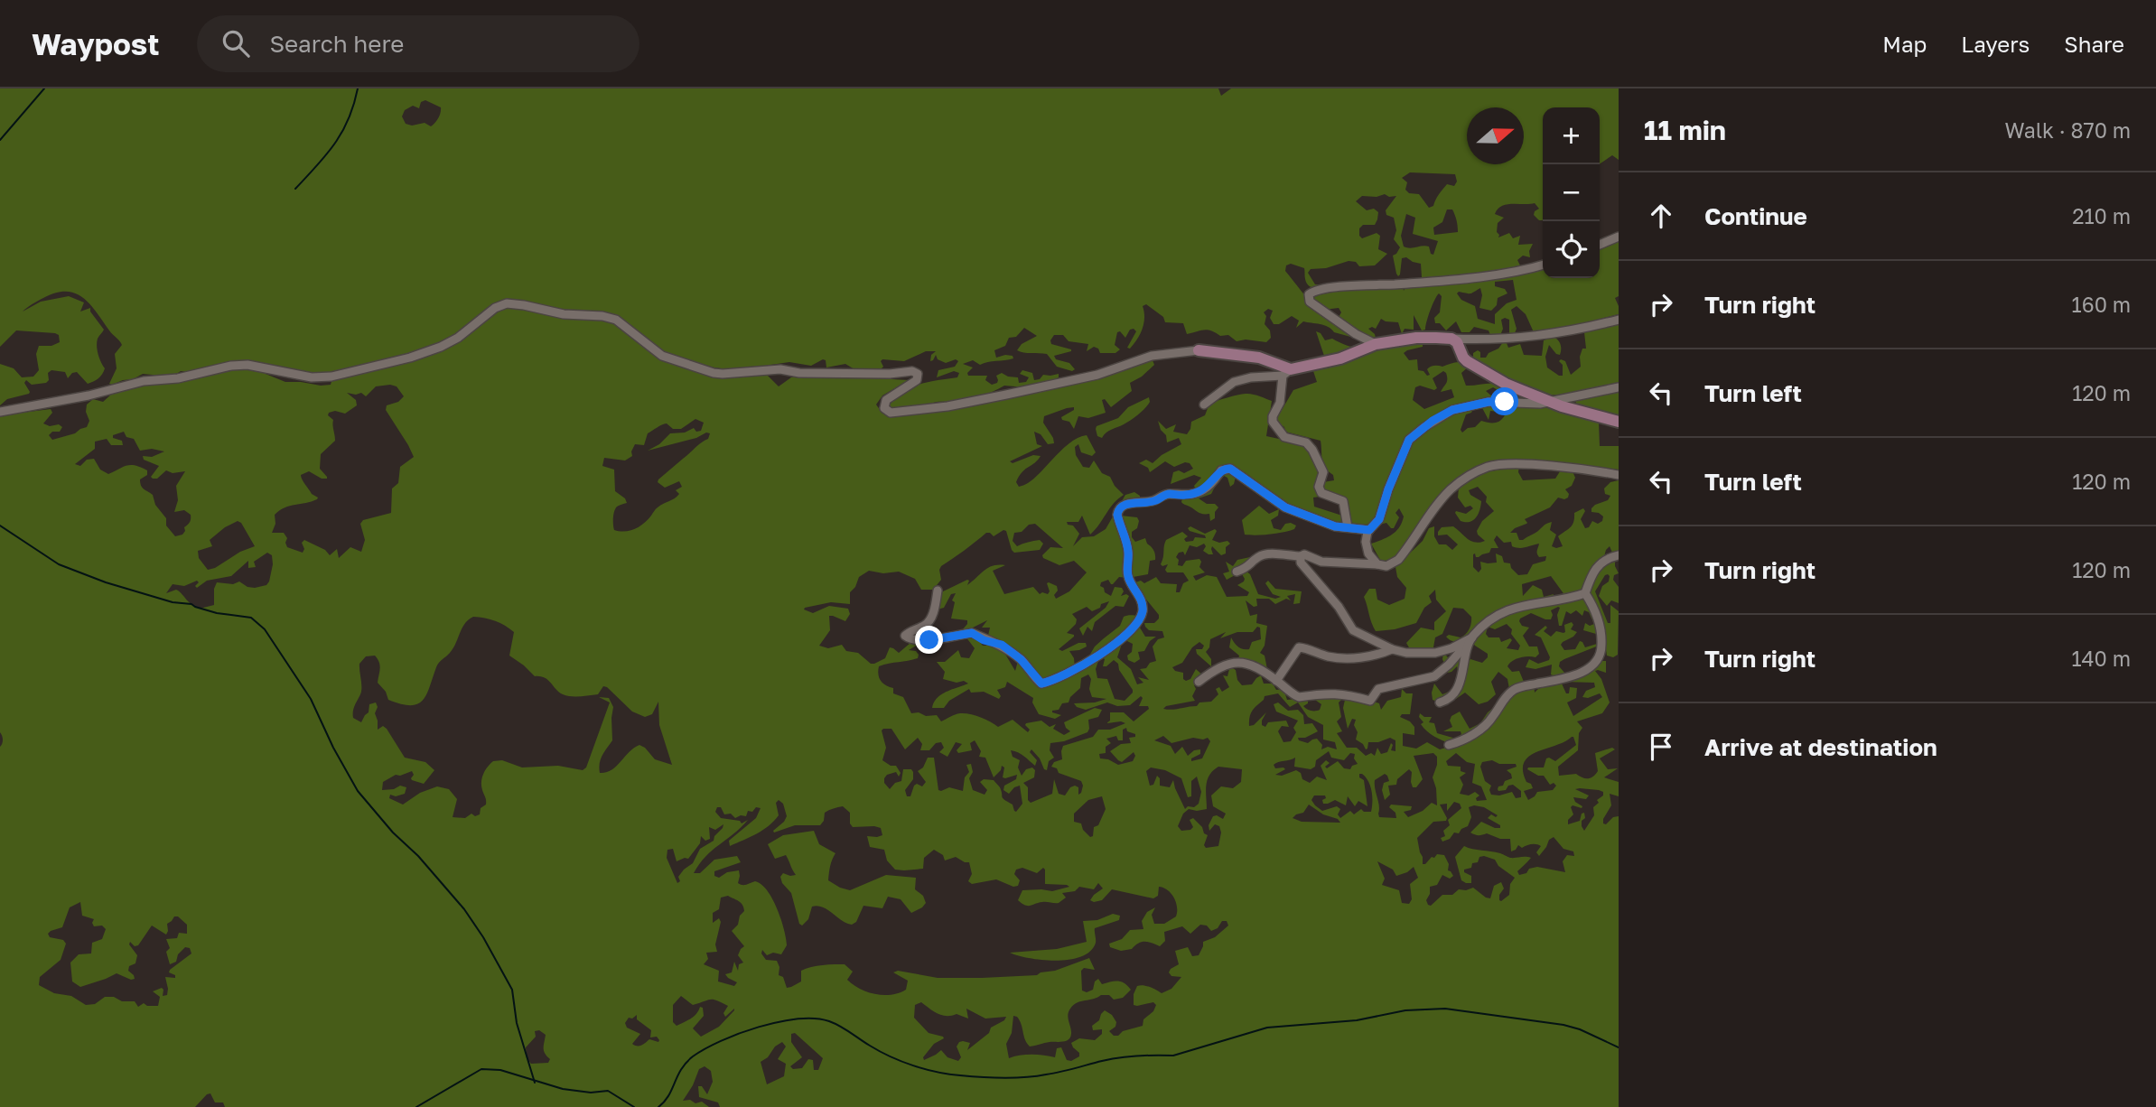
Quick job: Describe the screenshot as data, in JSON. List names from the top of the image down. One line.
{"north":"right","page":{"header":"Waypost","search":"Search here","nav":["Map","Layers","Share"],"heading":["11 min","Walk · 870 m"],"map_buttons":["+","−"],"list":[["Continue","210 m"],["Turn right","160 m"],["Turn left","120 m"],["Turn left","120 m"],["Turn right","120 m"],["Turn right","140 m"],"Arrive at destination"]}}
